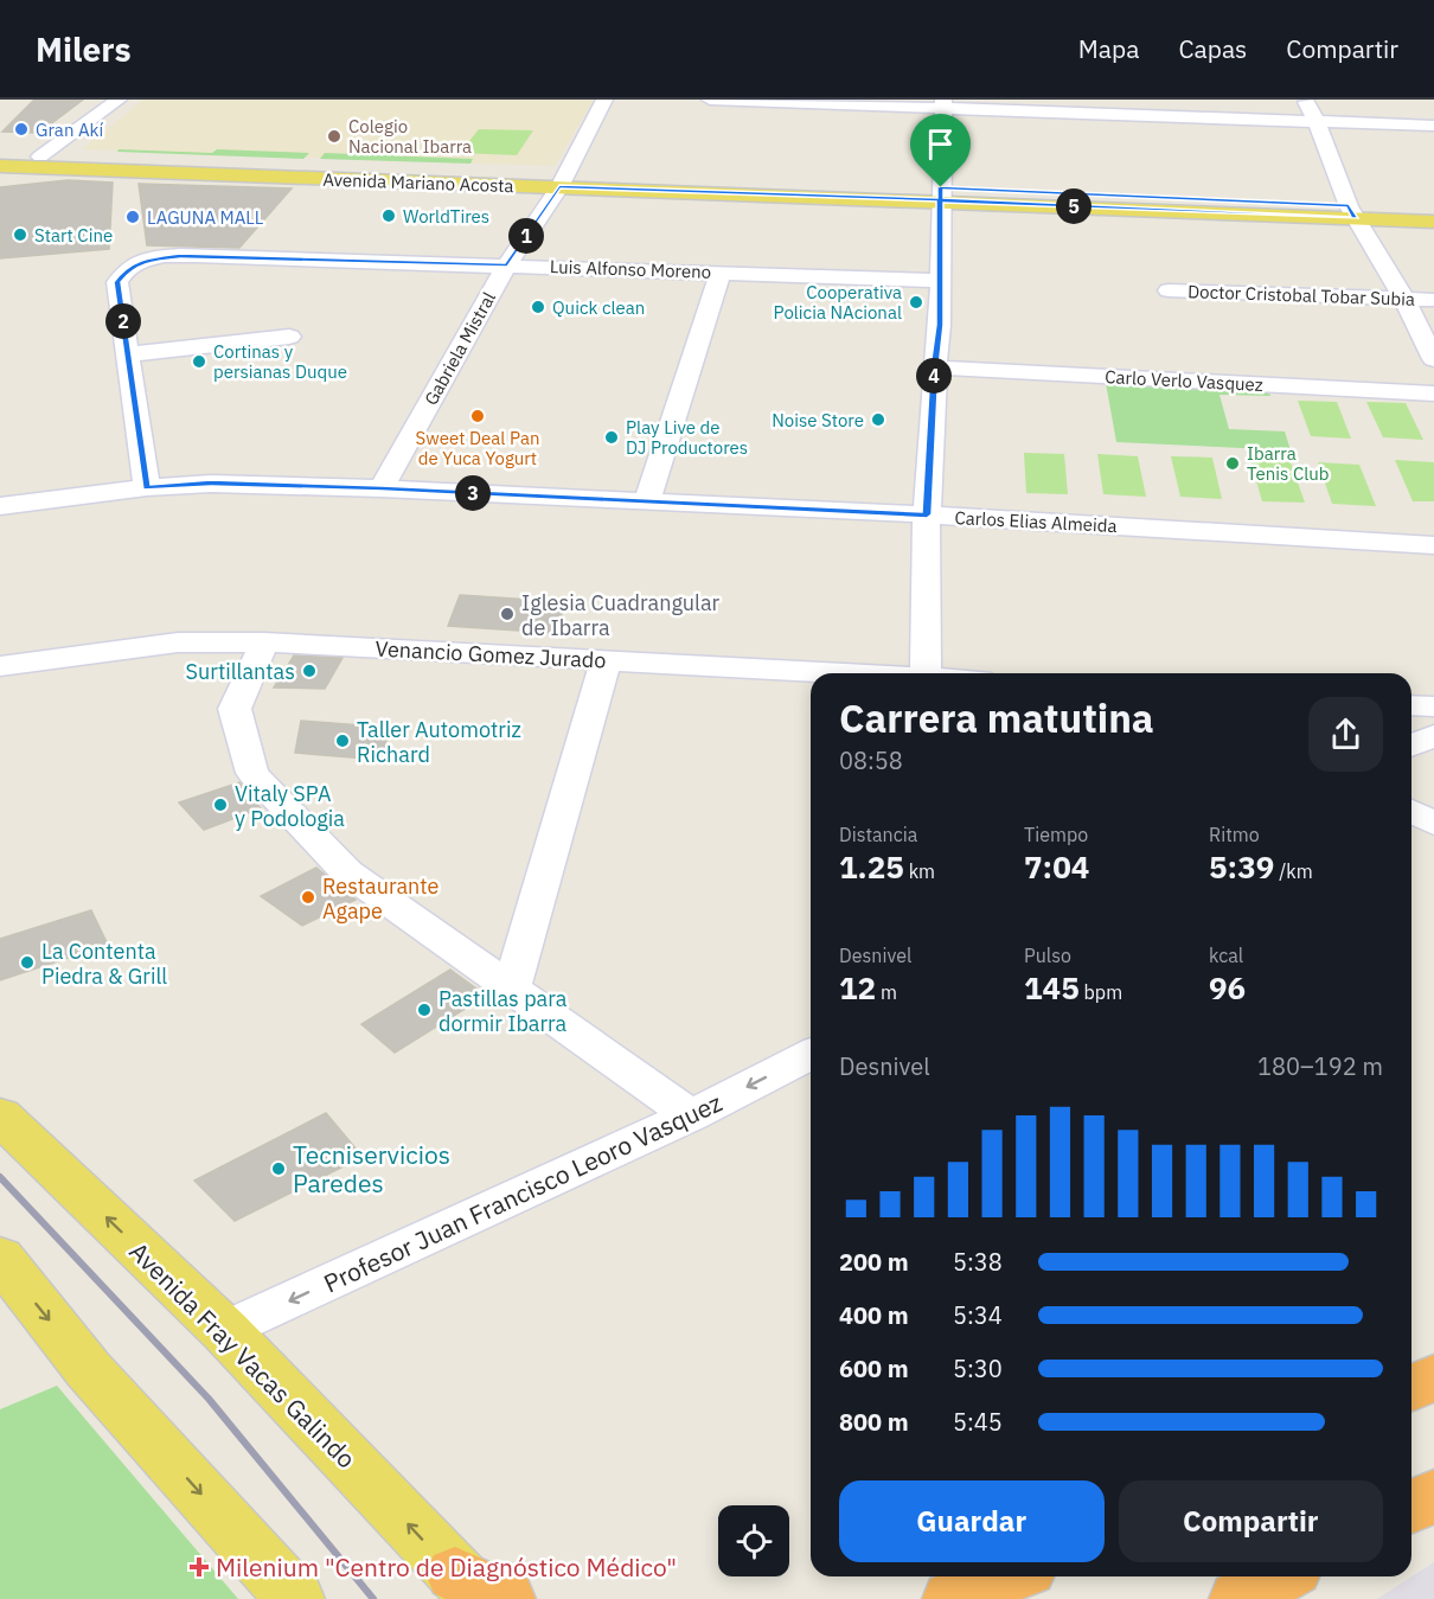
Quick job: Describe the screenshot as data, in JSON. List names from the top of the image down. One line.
{"streets":{"main road":["Avenida Mariano Acosta","Avenida Fray Vacas Galindo"],"street":["Luis Alfonso Moreno","Doctor Cristobal Tobar Subia","Gabriela Mistral","Carlo Verlo Vasquez","Carlos Elias Almeida","Venancio Gomez Jurado","Profesor Juan Francisco Leoro Vasquez"]},"crossings":[["Avenida Mariano Acosta","Gabriela Mistral"],["Luis Alfonso Moreno","Gabriela Mistral"],["Gabriela Mistral","Carlos Elias Almeida"],["Profesor Juan Francisco Leoro Vasquez","Avenida Fray Vacas Galindo"]],"one_way":["Profesor Juan Francisco Leoro Vasquez"],"places":{"other":["Gran Akí","Colegio Nacional Ibarra","WorldTires","LAGUNA MALL","Start Cine","Cooperativa Policia NAcional","Quick clean","Cortinas y persianas Duque","Sweet Deal Pan de Yuca Yogurt","Noise Store","Play Live de DJ Productores","Ibarra Tenis Club","Iglesia Cuadrangular de Ibarra","Surtillantas","Taller Automotriz Richard","Vitaly SPA y Podologia","Restaurante Agape","La Contenta Piedra & Grill","Pastillas para dormir Ibarra","Tecniservicios Paredes"],"health":["Milenium \"Centro de Diagnóstico Médico\""]},"page":{"header":"Milers","nav":["Mapa","Capas","Compartir"],"pins":["5","1","2","4","3"],"heading":["Carrera matutina","08:58"],"stats":[["Distancia","1.25 km"],["Tiempo","7:04"],["Ritmo","5:39 /km"],["Desnivel","12 m"],["Pulso","145 bpm"],["kcal","96"]],"chart":["Desnivel","180–192 m"],"list":[{"name":"200 m","note":"5:38"},{"name":"400 m","note":"5:34"},{"name":"600 m","note":"5:30"},{"name":"800 m","note":"5:45"}],"buttons":["Guardar","Compartir"]}}
